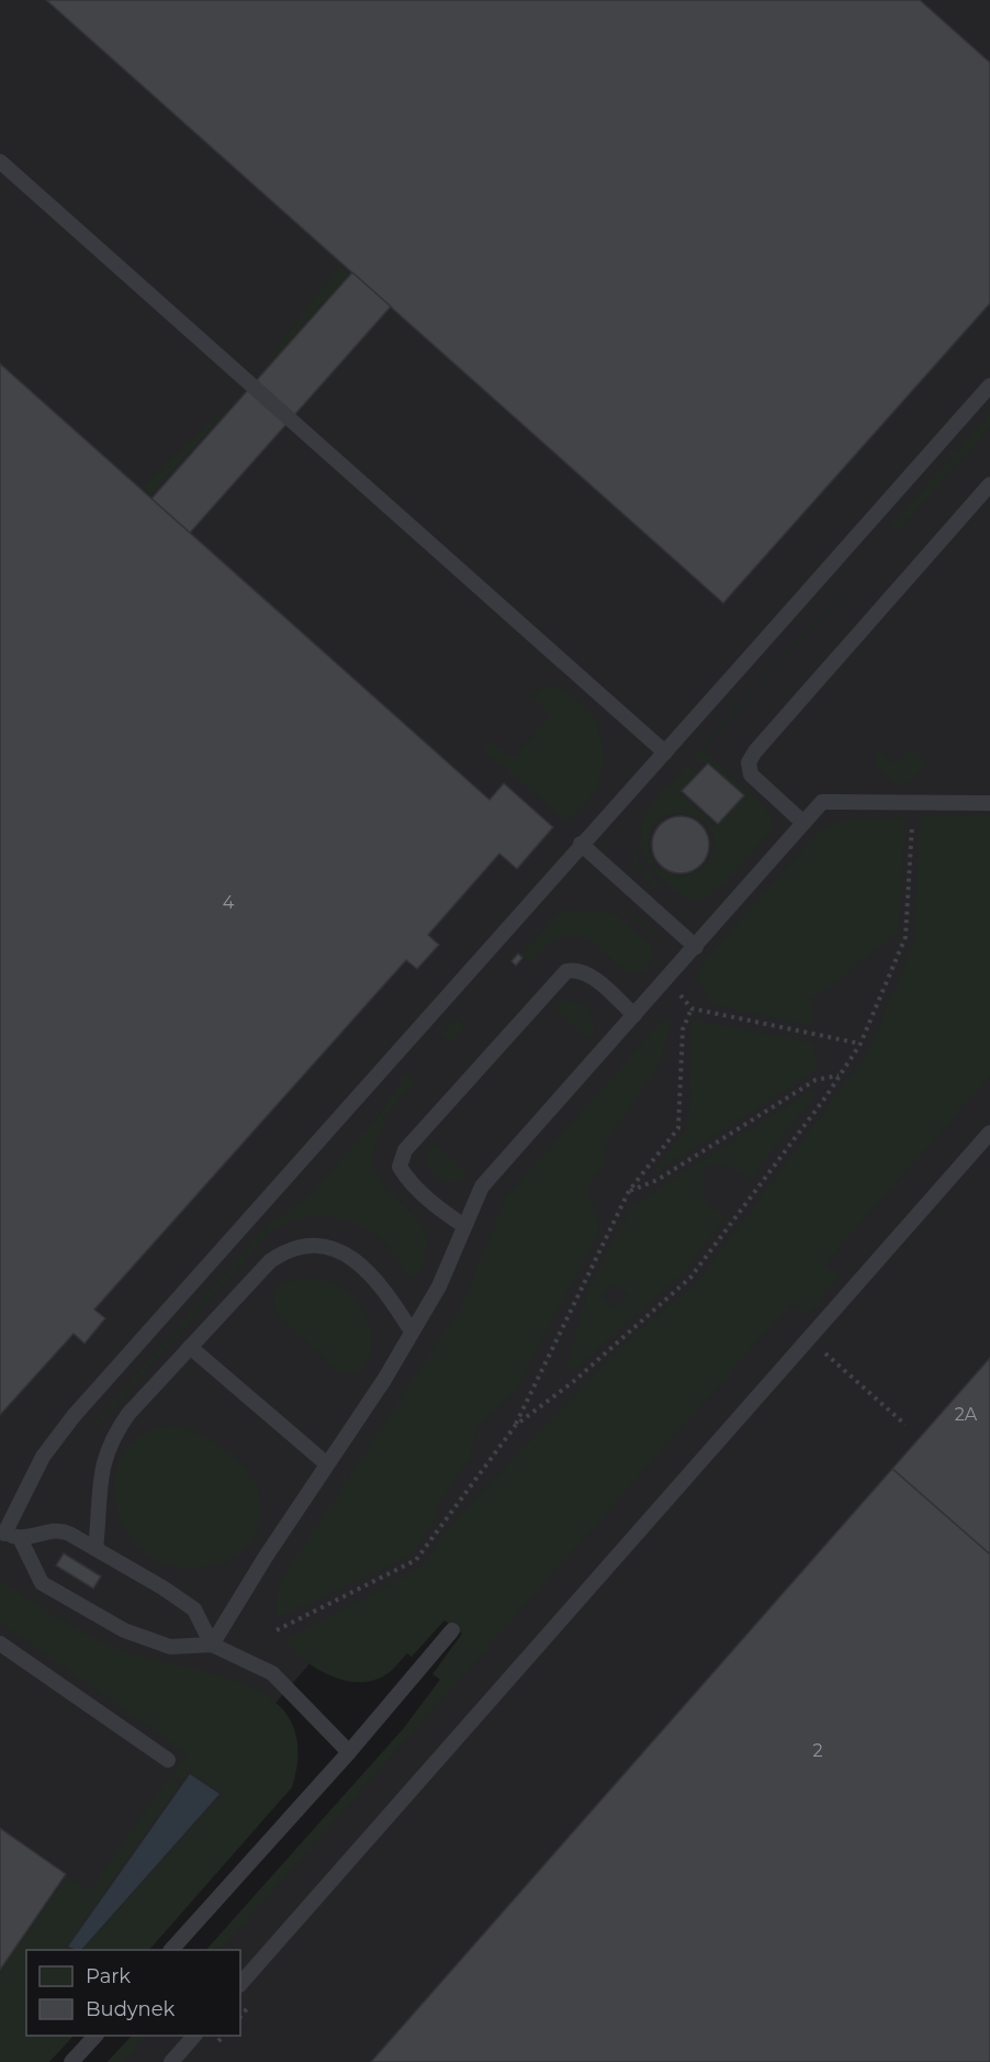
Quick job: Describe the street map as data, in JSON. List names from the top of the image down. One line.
{"house_numbers":["4","2A","2"],"legend":["Park","Budynek"]}
